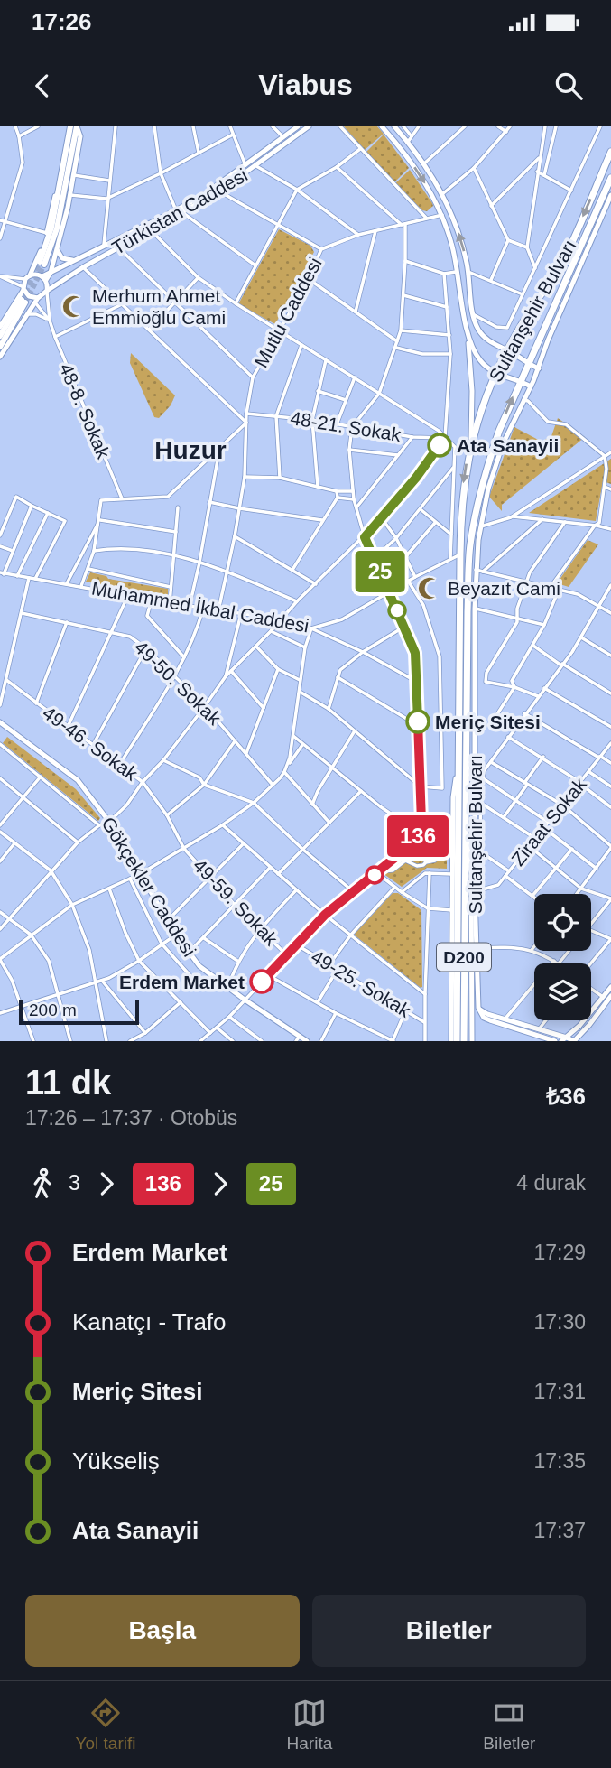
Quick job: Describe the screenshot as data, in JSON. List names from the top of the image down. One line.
{"streets":{"highway":["Sultanşehir Bulvarı","D200"],"street":["Türkistan Caddesi","Mutlu Caddesi","48-8. Sokak","48-21. Sokak","Muhammed İkbal Caddesi","49-50. Sokak","49-46. Sokak","Ziraat Sokak","Gökçekler Caddesi","49-59. Sokak","49-25. Sokak"]},"crossings":[["Sultanşehir Bulvarı","Muhammed İkbal Caddesi"],["Mutlu Caddesi","48-21. Sokak"],["Mutlu Caddesi","Muhammed İkbal Caddesi"],["Muhammed İkbal Caddesi","49-50. Sokak"],["49-46. Sokak","49-59. Sokak"]],"districts":["Huzur"],"places":{"mosque":["Merhum Ahmet Emmioğlu Cami","Beyazıt Cami"],"other":["Ata Sanayii","Meriç Sitesi","Erdem Market"]},"lines":["bus line 25","bus line 136"],"scale_bar":"200 m","page":{"status":"17:26","header":"Viabus","on_map":["136","25"],"scale":"200 m","heading":["11 dk","17:26 – 17:37 · Otobüs","₺36"],"legs":["3","136","25","4 durak"],"list":[{"name":"Erdem Market","value":"17:29"},{"name":"Kanatçı - Trafo","value":"17:30"},{"name":"Meriç Sitesi","value":"17:31"},{"name":"Yükseliş","value":"17:35"},{"name":"Ata Sanayii","value":"17:37"}],"buttons":["Başla","Biletler"],"tabs":["Yol tarifi","Harita","Biletler"]}}
